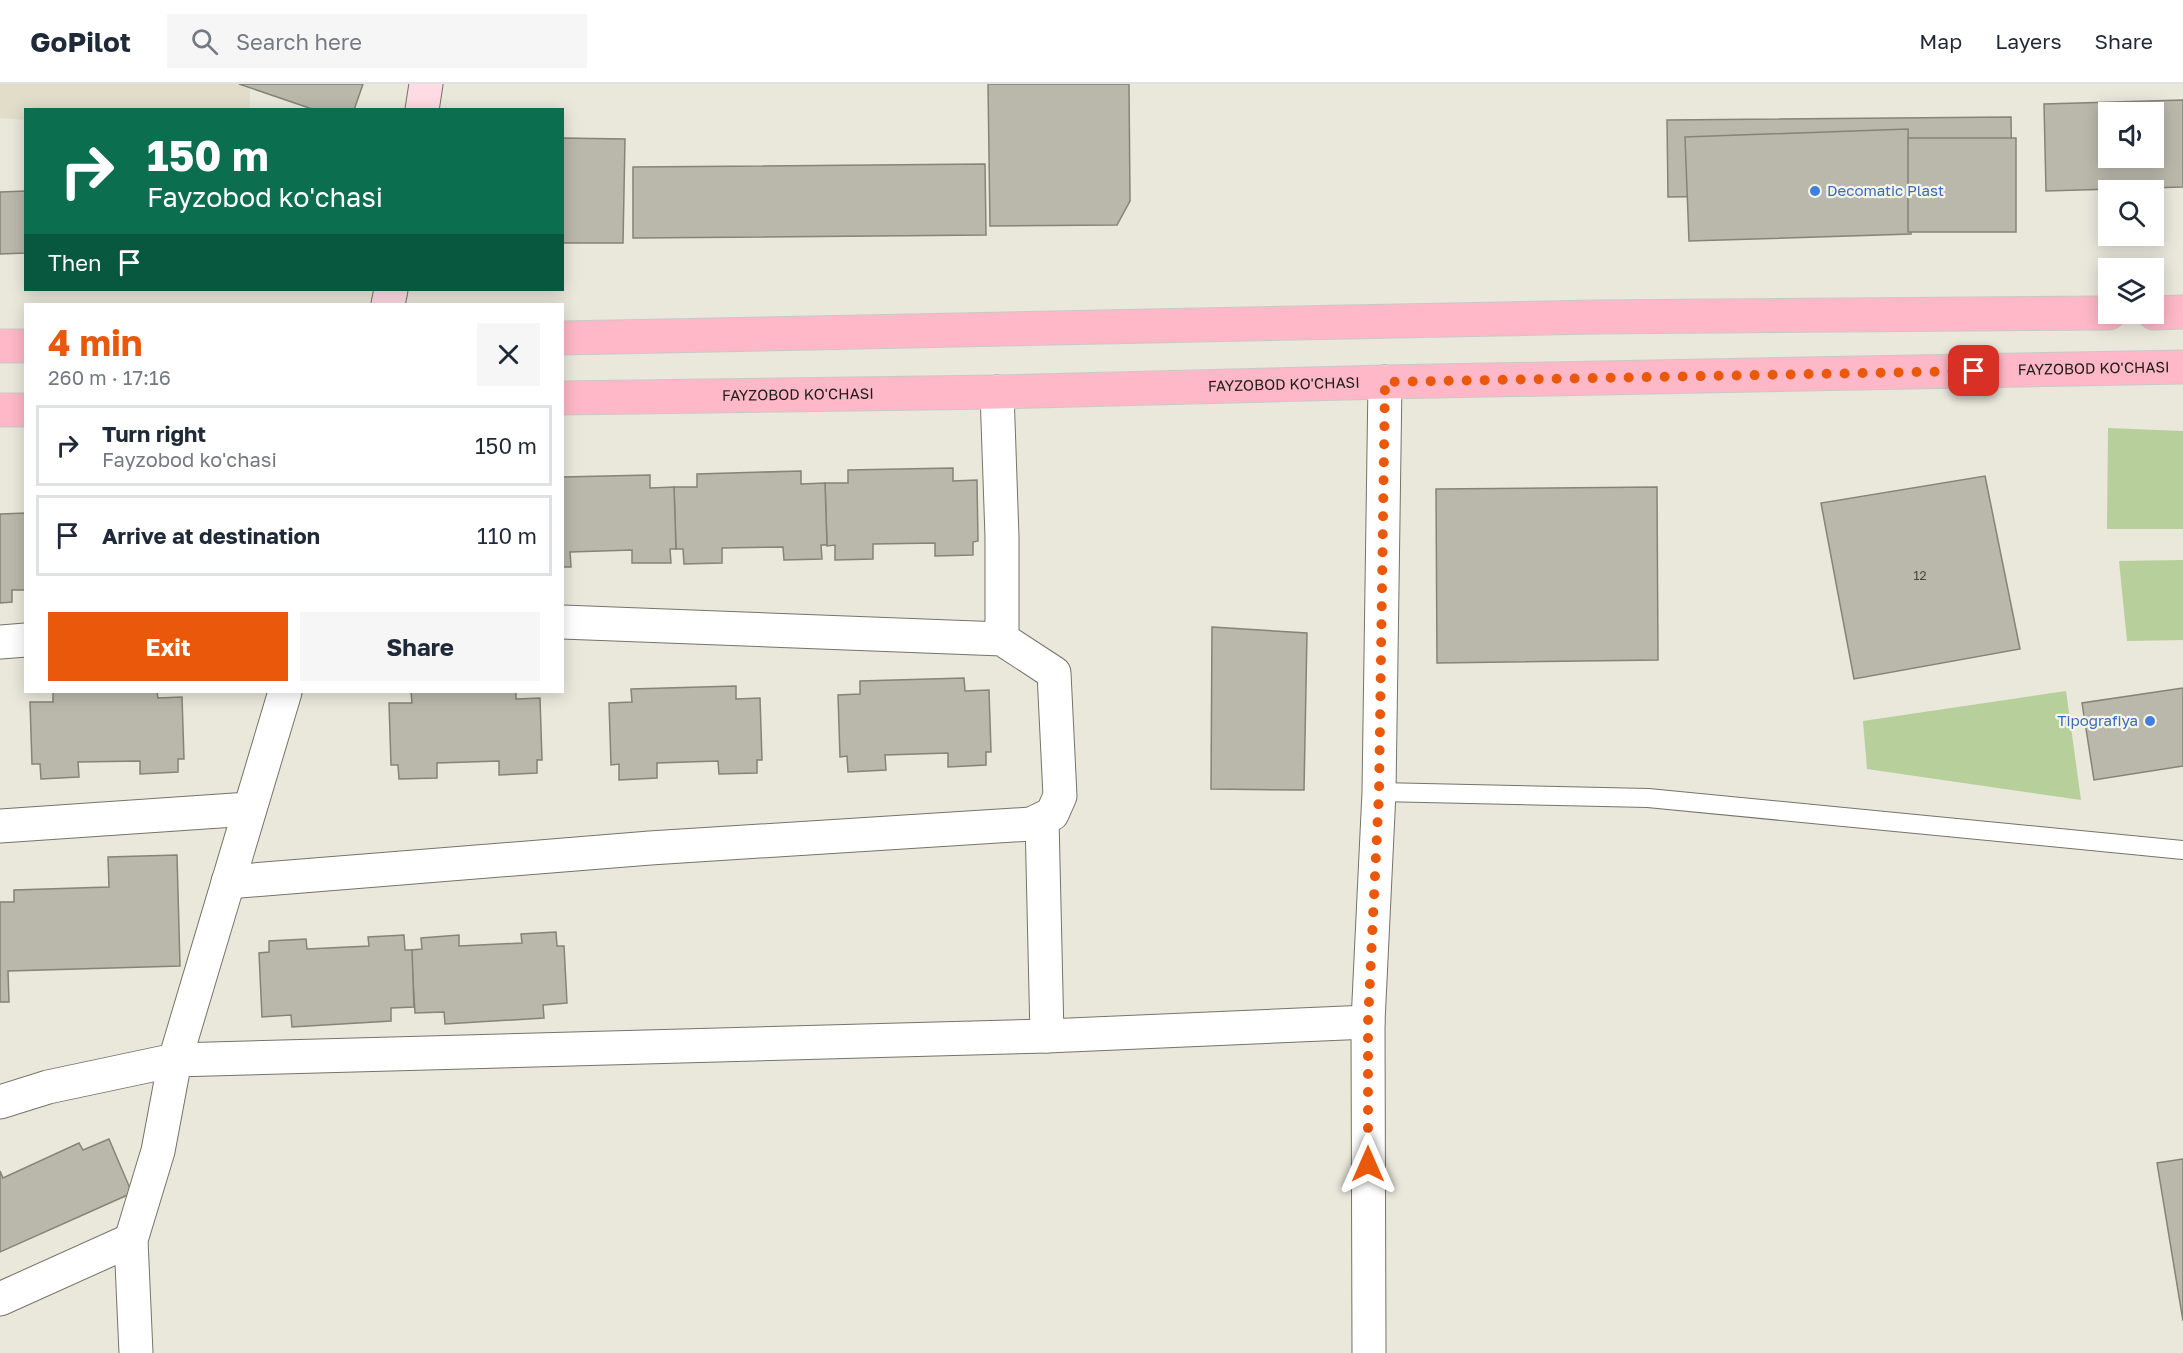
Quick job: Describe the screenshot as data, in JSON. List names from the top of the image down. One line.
{"streets":{"main road":["FAYZOBOD KO'CHASI"]},"places":["Decomatic Plast","Tipografiya"],"house_numbers":["12"],"page":{"header":"GoPilot","search":"Search here","nav":["Map","Layers","Share"],"turn":["150 m","Fayzobod ko'chasi"],"then":"Then","heading":["4 min","260 m · 17:16"],"list":[{"name":"Turn right","note":"Fayzobod ko'chasi","value":"150 m"},{"name":"Arrive at destination","value":"110 m"}],"buttons":["Exit","Share"]}}
